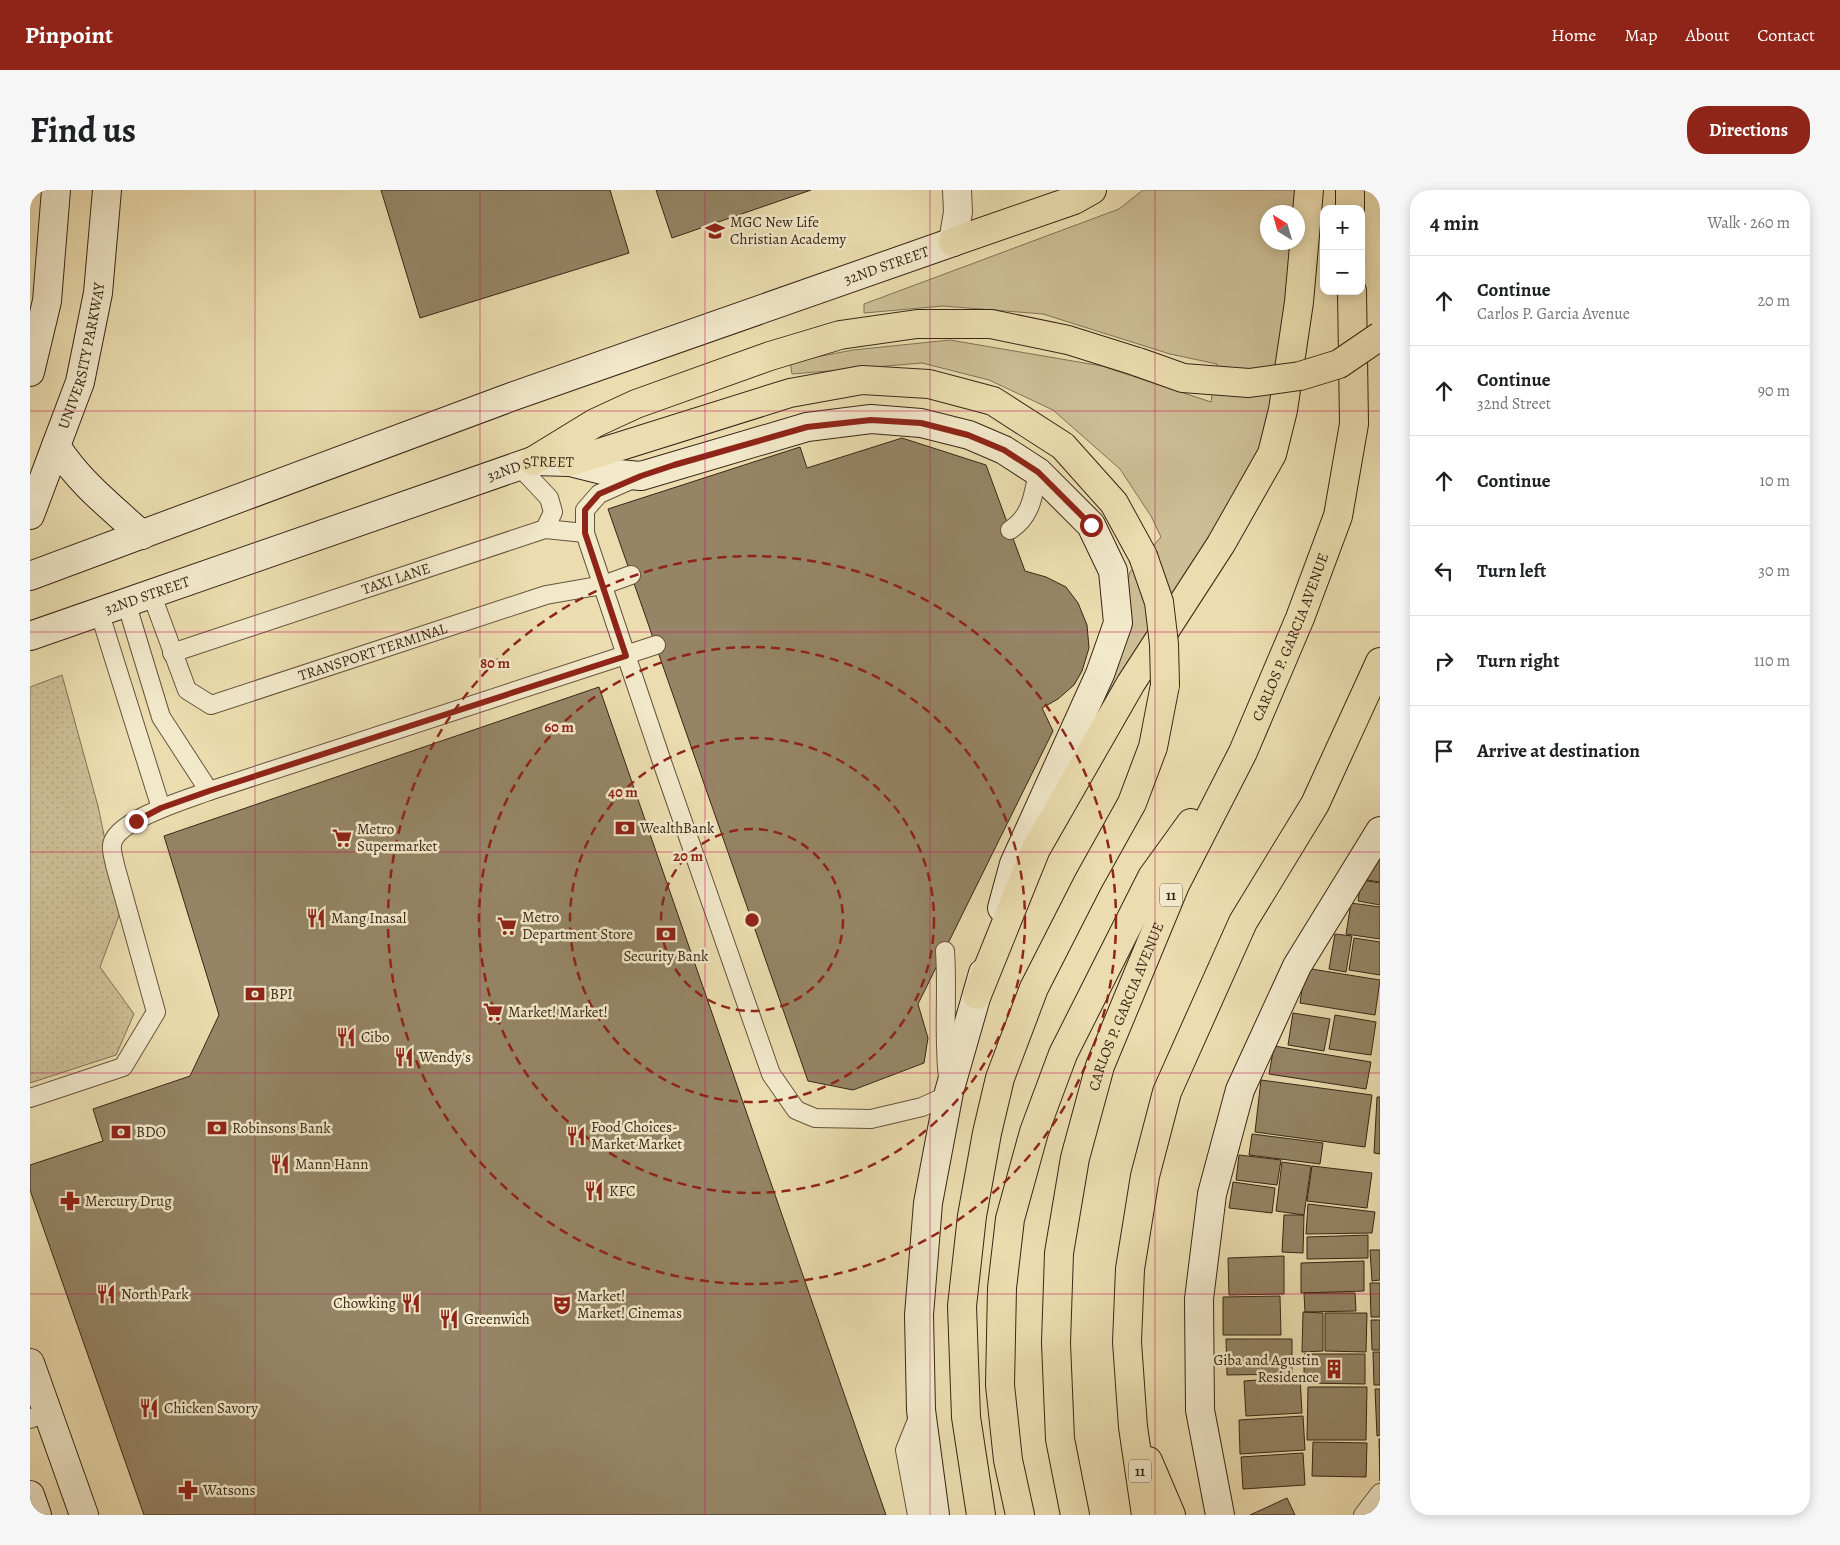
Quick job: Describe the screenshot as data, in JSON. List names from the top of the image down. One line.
{"streets":{"main road":["32ND STREET","UNIVERSITY PARKWAY","CARLOS P. GARCIA AVENUE","11"],"lane":["TAXI LANE","TRANSPORT TERMINAL"]},"crossings":[["TAXI LANE","TRANSPORT TERMINAL"]],"places":{"school or university":["MGC New Life Christian Academy"],"bank":["WealthBank","Security Bank","BPI","Robinsons Bank","BDO"],"supermarket":["Metro Supermarket","Metro Department Store","Market! Market!"],"restaurant":["Mang Inasal","Cibo","Wendy's","Food Choices- Market Market","Mann Hann","KFC","North Park","Chowking","Greenwich","Chicken Savory"],"pharmacy":["Mercury Drug","Watsons"],"theatre":["Market! Market! Cinemas"],"building":["Giba and Agustin Residence"]},"north":"top left","page":{"header":"Pinpoint","nav":["Home","Map","About","Contact"],"title":"Find us","buttons":"Directions","heading":["4 min","Walk · 260 m"],"map_buttons":["+","−"],"list":[["Continue","Carlos P. Garcia Avenue","20 m"],["Continue","32nd Street","90 m"],["Continue","10 m"],["Turn left","30 m"],["Turn right","110 m"],"Arrive at destination"]},"rings":["80 m","60 m","40 m","20 m"]}
